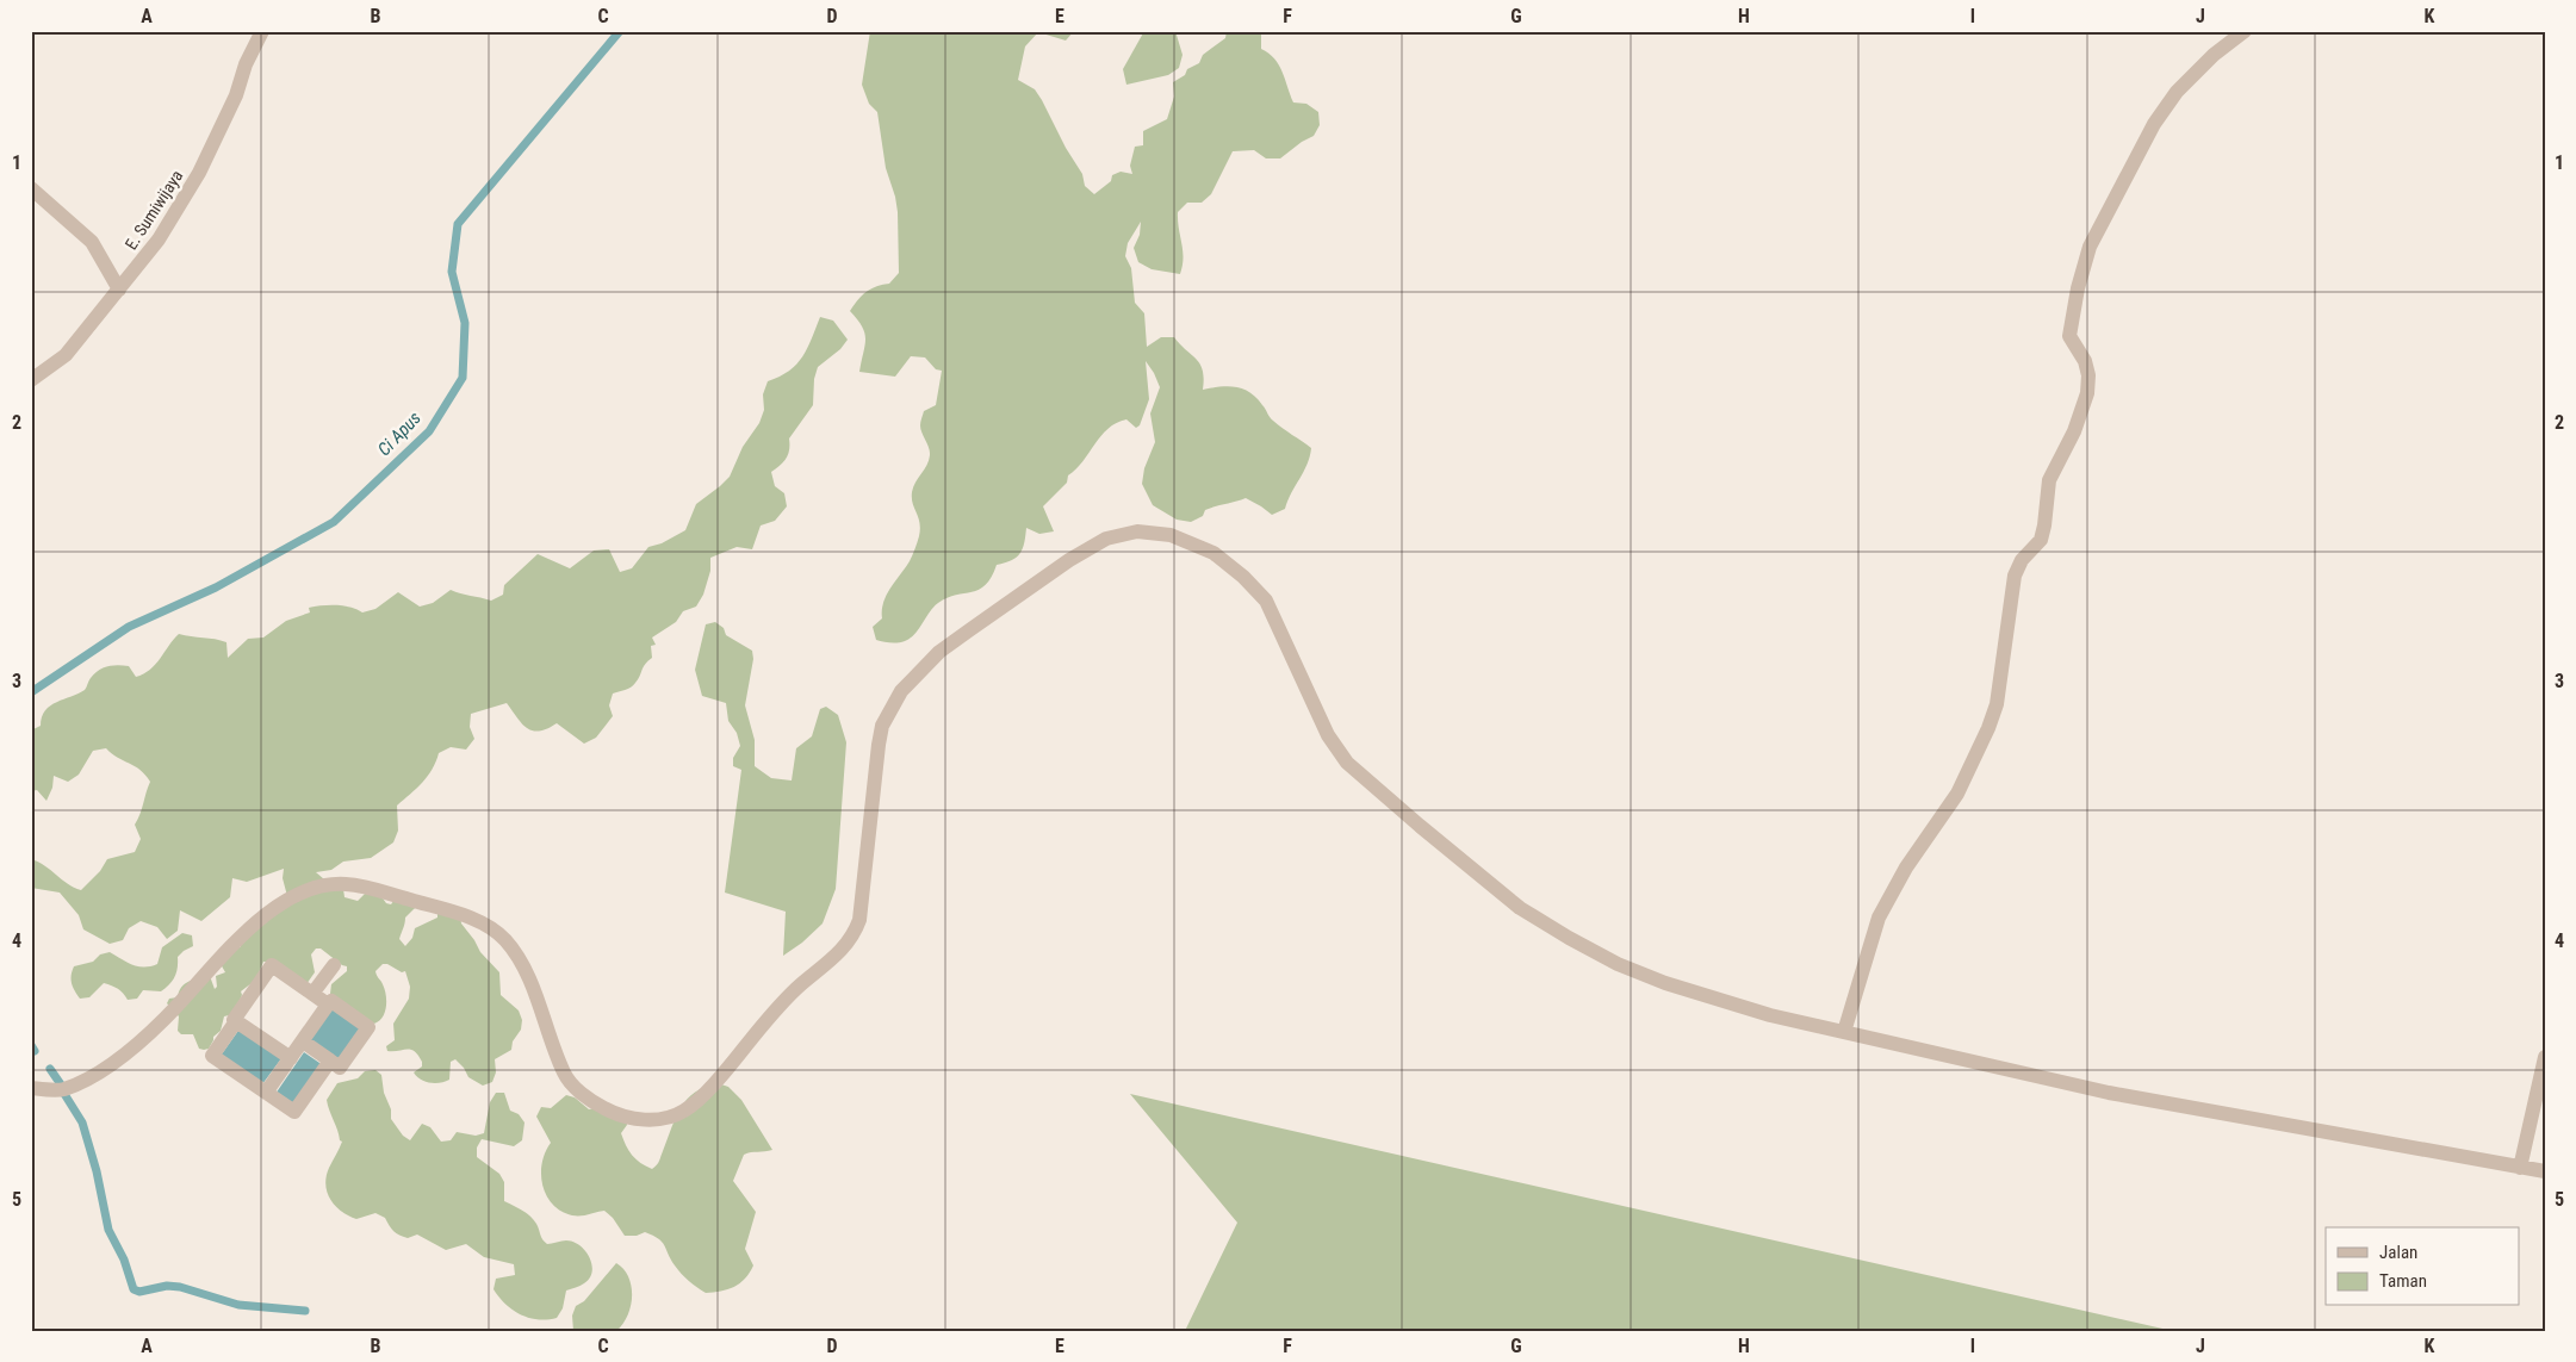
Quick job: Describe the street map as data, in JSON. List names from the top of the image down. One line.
{"streets":{"street":["E. Sumiwijaya"]},"water":["Ci Apus"],"legend":["Jalan","Taman"],"grid":{"columns":["A","B","C","D","E","F","G","H","I","J","K"],"rows":["1","2","3","4","5"]}}
